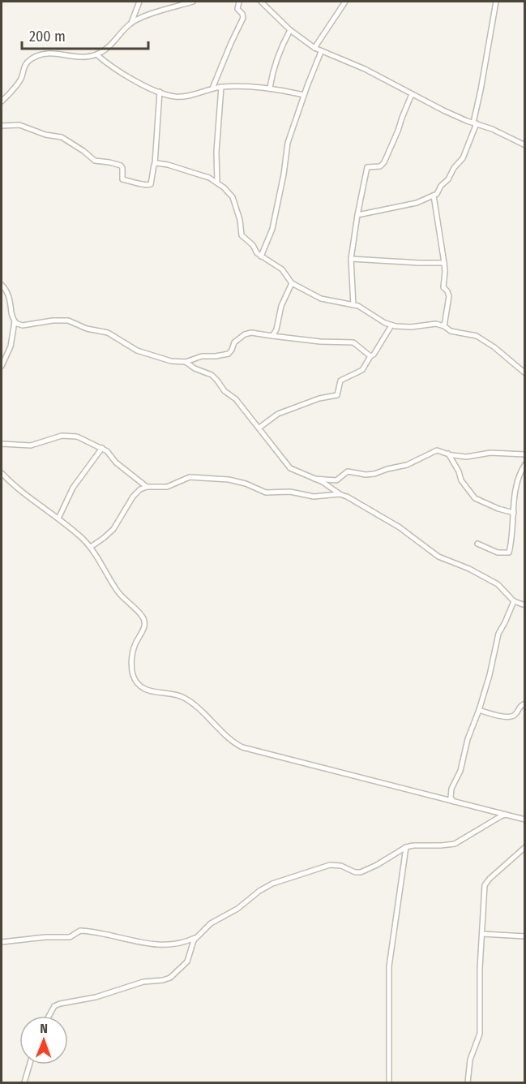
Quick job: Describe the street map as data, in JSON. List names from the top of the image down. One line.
{"scale_bar":"200 m","north":"top"}
